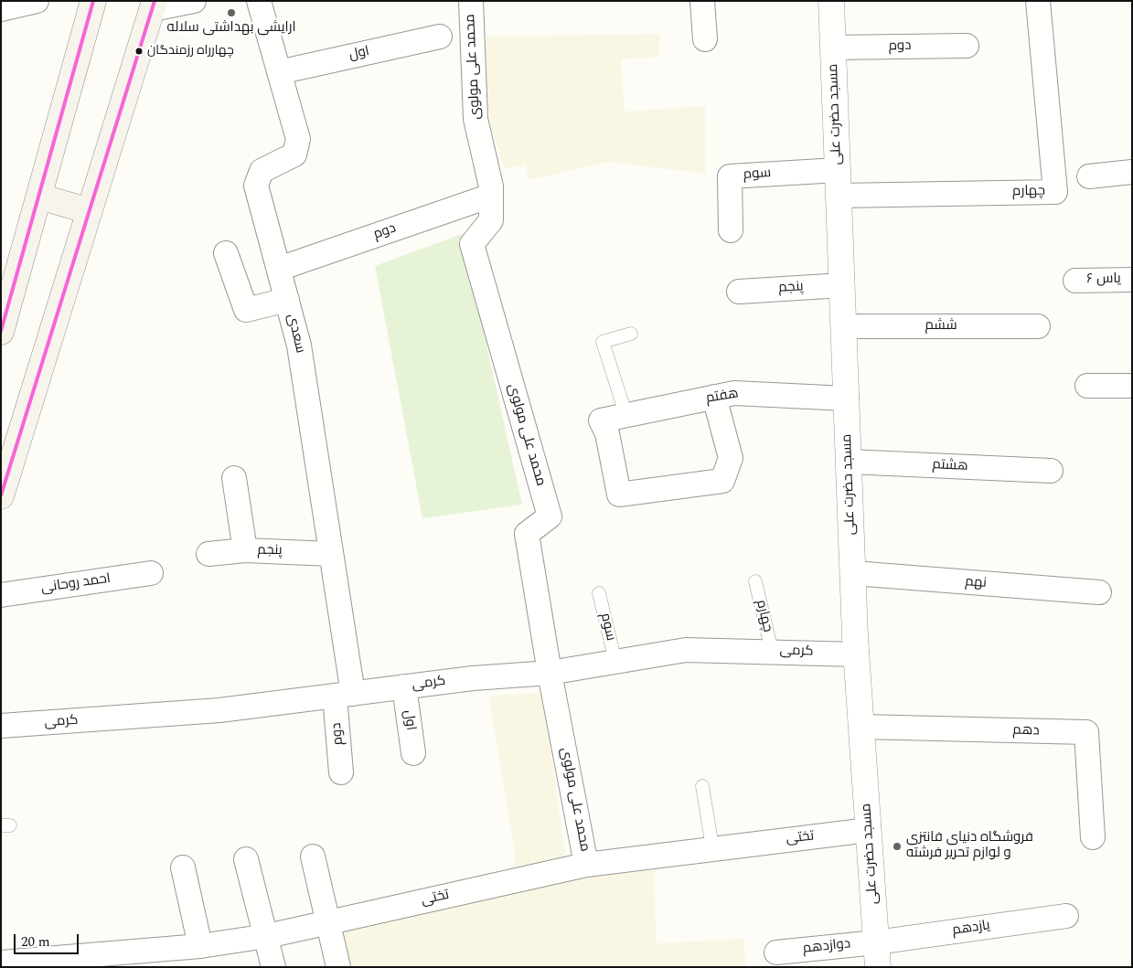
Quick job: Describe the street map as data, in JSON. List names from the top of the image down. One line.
{"streets":{"street":["دوم","اول","محمد علی مولوی","مسجد حضرت علی","سوم","چهارم","یاس ۶","پنجم","ششم","سعدی","هفتم","هشتم","نهم","احمد روحانی","کرمی","دهم","تختی","یازدهم","دوازدهم"]},"crossings":[["دوم","محمد علی مولوی"],["دوم","مسجد حضرت علی"],["دوم","سعدی"],["دوم","کرمی"],["اول","سعدی"],["اول","کرمی"],["محمد علی مولوی","کرمی"],["محمد علی مولوی","تختی"],["مسجد حضرت علی","سوم"],["مسجد حضرت علی","چهارم"],["مسجد حضرت علی","پنجم"],["مسجد حضرت علی","ششم"],["مسجد حضرت علی","هفتم"],["مسجد حضرت علی","هشتم"],["مسجد حضرت علی","نهم"],["مسجد حضرت علی","کرمی"],["مسجد حضرت علی","دهم"],["مسجد حضرت علی","تختی"],["مسجد حضرت علی","یازدهم"],["مسجد حضرت علی","دوازدهم"],["سوم","کرمی"],["چهارم","کرمی"],["پنجم","سعدی"],["سعدی","کرمی"],["یازدهم","دوازدهم"]],"places":["ارایشی بهداشتی سلاله","چهارراه رزمندگان","فروشگاه دنیای فانتزی و لوازم تحریر فرشته"],"scale_bar":"20 m"}
